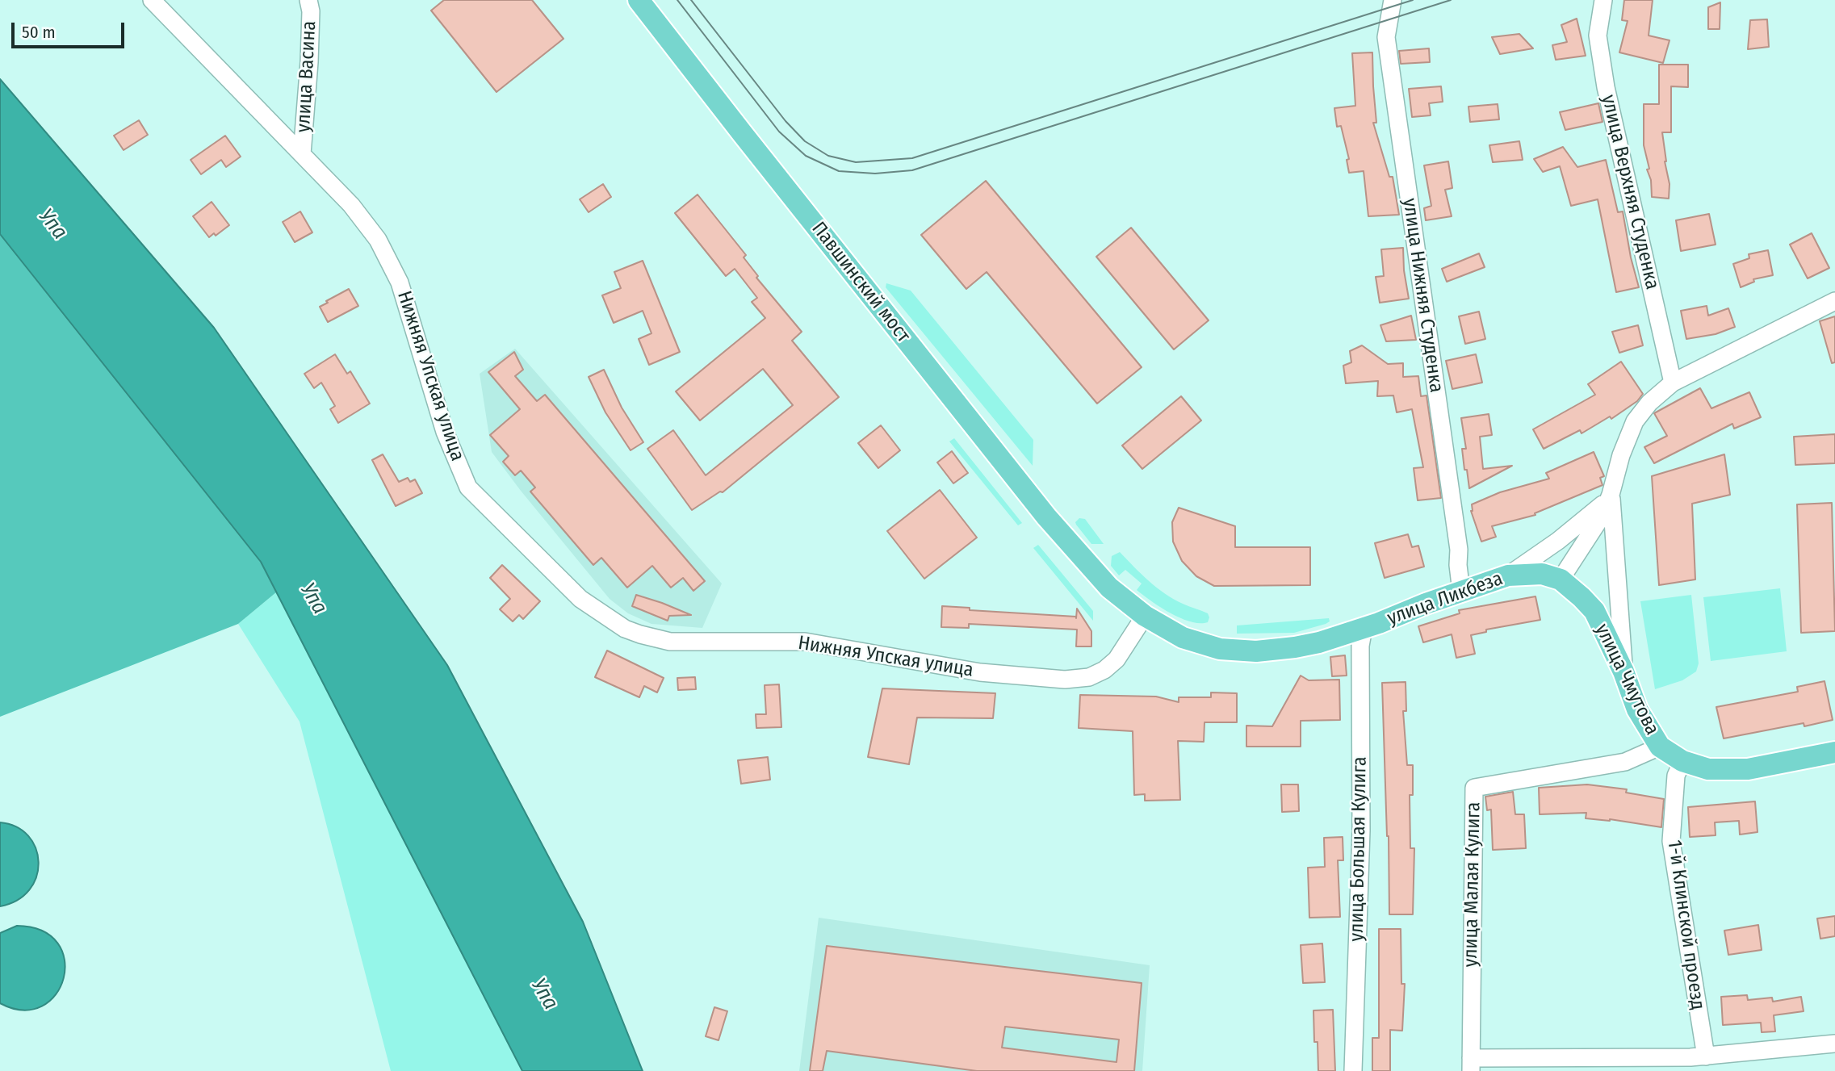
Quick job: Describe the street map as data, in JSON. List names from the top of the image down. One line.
{"streets":{"main road":["Павшинский мост","улица Ликбеза","улица Чмутова"],"street":["улица Васина","улица Верхняя Студенка","улица Нижняя Cтуденкa","Нижняя Упская улица","улица Большая Кулига","улица Малая Кулига","1-й Клинской проезд"]},"crossings":[["улица Васина","Нижняя Упская улица"],["Павшинский мост","улица Ликбеза"],["улица Нижняя Cтуденкa","улица Ликбеза"],["Нижняя Упская улица","улица Ликбеза"],["улица Ликбеза","улица Чмутова"],["улица Ликбеза","улица Большая Кулига"],["улица Чмутова","улица Малая Кулига"],["улица Чмутова","1-й Клинской проезд"]],"water":["Упа"],"scale_bar":"50 m"}
